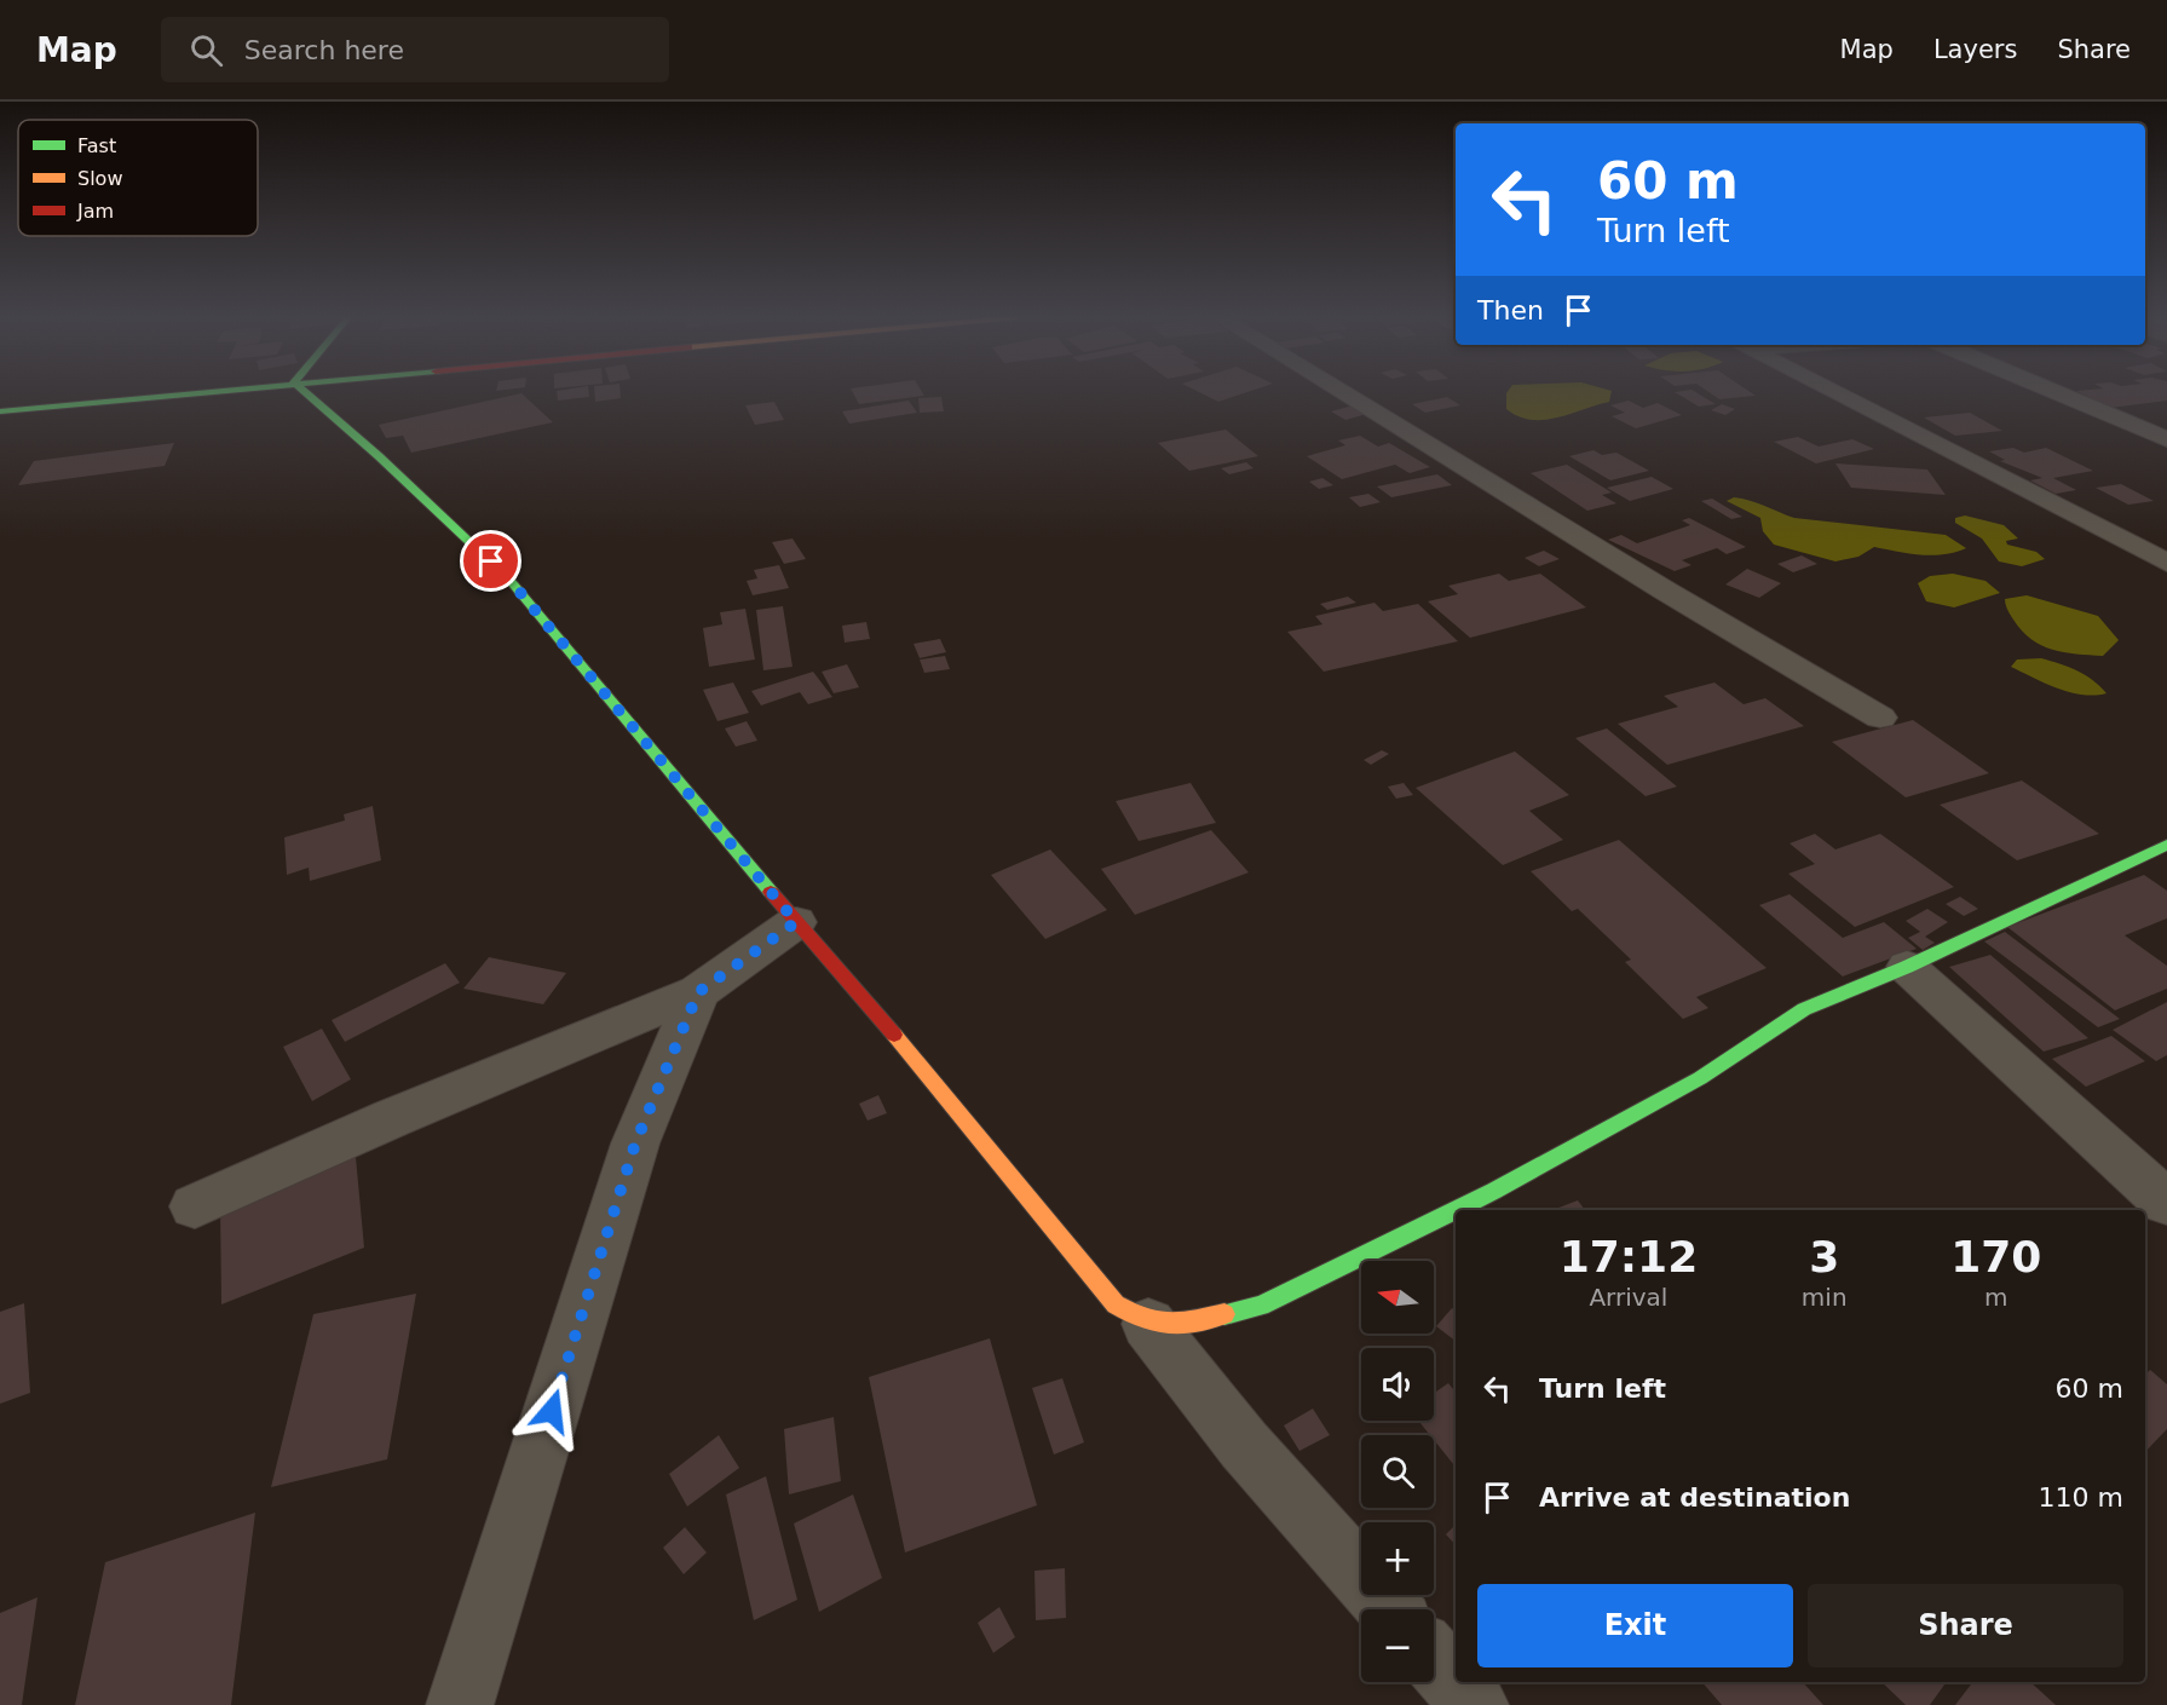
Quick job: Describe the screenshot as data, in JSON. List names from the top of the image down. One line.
{"legend":["Fast","Slow","Jam"],"north":"left","page":{"header":"Map","search":"Search here","nav":["Map","Layers","Share"],"turn":["60 m","Turn left"],"then":"Then","eta":["17:12","Arrival","3","min","170","m"],"map_buttons":["+","−"],"list":[{"name":"Turn left","value":"60 m"},{"name":"Arrive at destination","value":"110 m"}],"buttons":["Exit","Share"]}}
